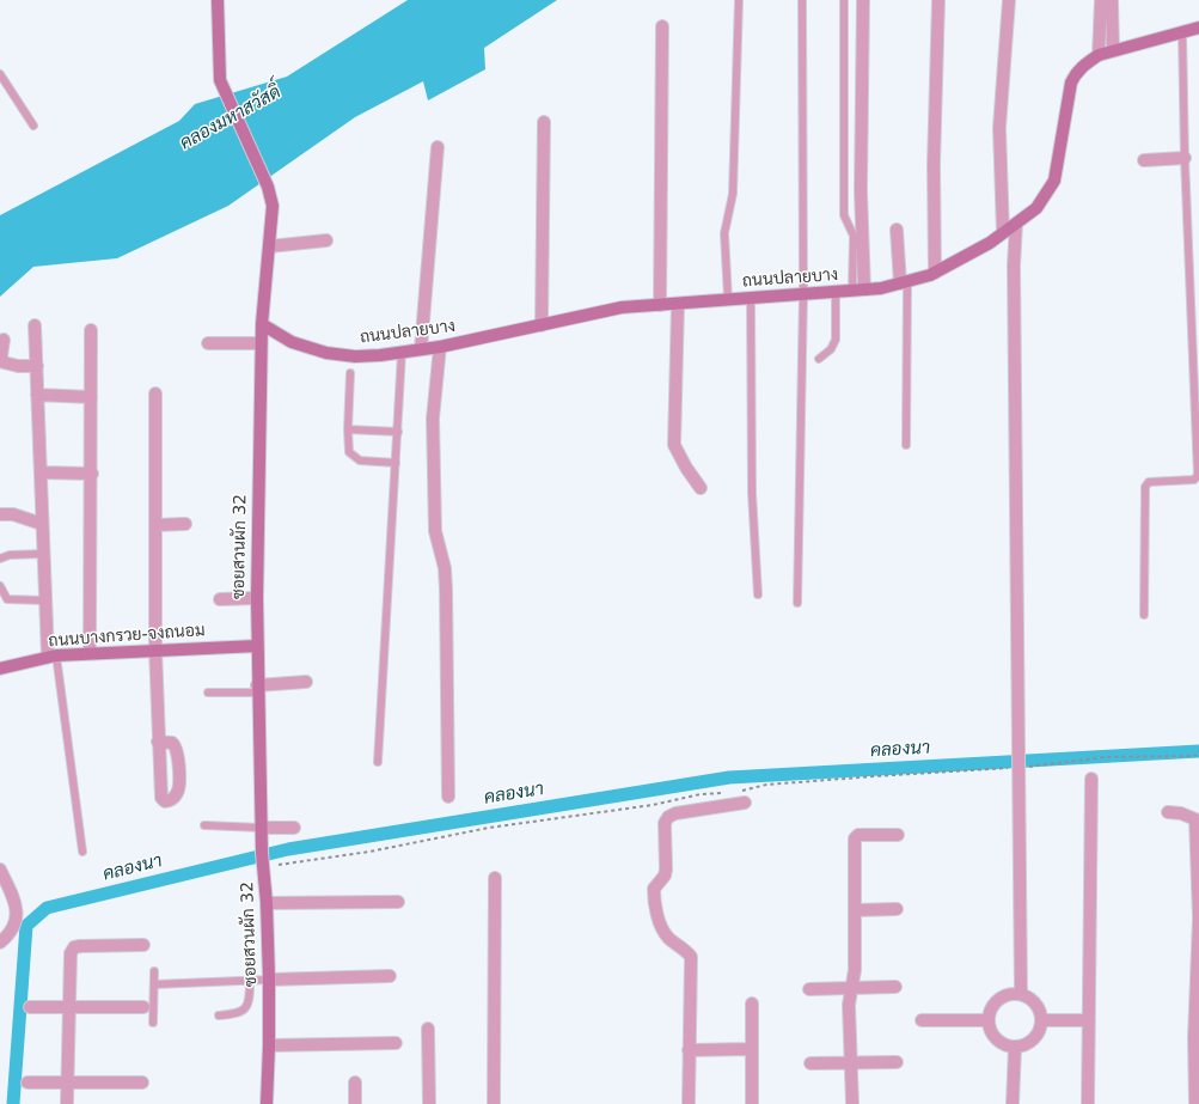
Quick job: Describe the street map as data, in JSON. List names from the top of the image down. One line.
{"streets":{"street":["ถนนปลายบาง","ซอยสวนผัก 32","ถนนบางกรวย-จงถนอม"]},"crossings":[["ถนนปลายบาง","ซอยสวนผัก 32"],["ซอยสวนผัก 32","ถนนบางกรวย-จงถนอม"]],"water":["คลองมหาสวัสดิ์","คลองนา"]}
